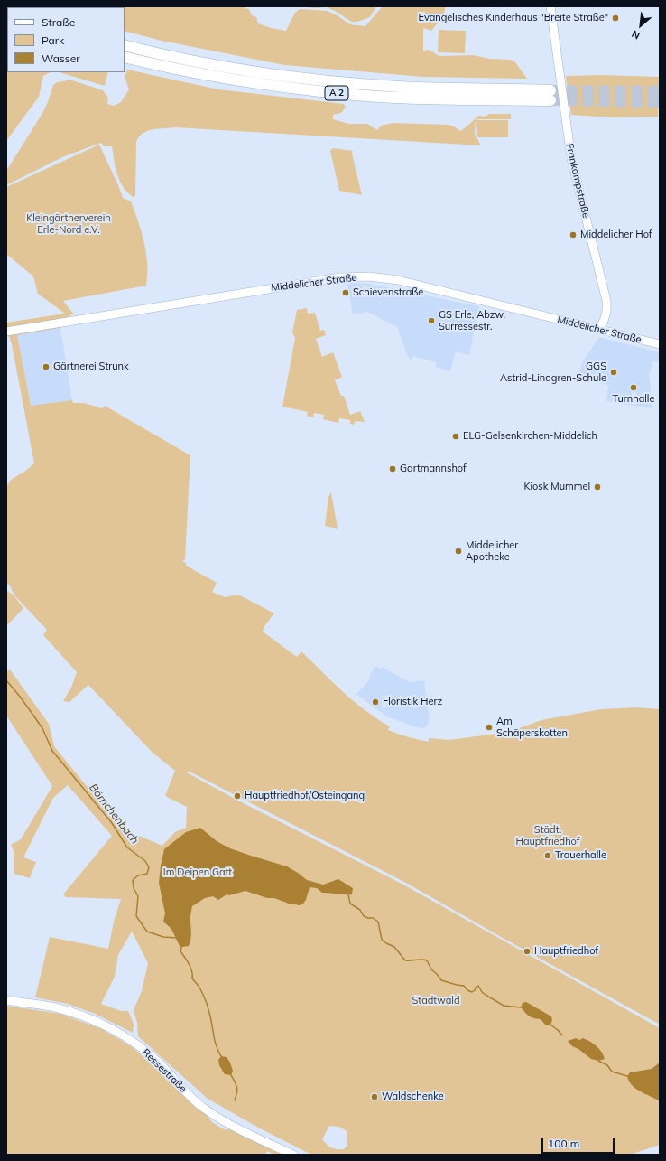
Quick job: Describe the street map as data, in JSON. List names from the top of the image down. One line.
{"streets":{"highway":["A 2"],"street":["Frankampstraße","Middelicher Straße","Ressestraße"]},"crossings":[["Frankampstraße","Middelicher Straße"]],"water":["Börnchenbach"],"parks":["Kleingärtnerverein Erle-Nord e.V.","Städt. Hauptfriedhof","Im Deipen Gatt","Stadtwald"],"places":["Evangelisches Kinderhaus \"Breite Straße\"","Middelicher Hof","Schievenstraße","GS Erle, Abzw. Surressestr.","Gärtnerei Strunk","GGS Astrid-Lindgren-Schule","Turnhalle","ELG-Gelsenkirchen-Middelich","Gartmannshof","Kiosk Mummel","Middelicher Apotheke","Floristik Herz","Am Schäperskotten","Hauptfriedhof/Osteingang","Trauerhalle","Hauptfriedhof","Waldschenke"],"legend":["Straße","Park","Wasser"],"scale_bar":"100 m","north":"bottom left"}
